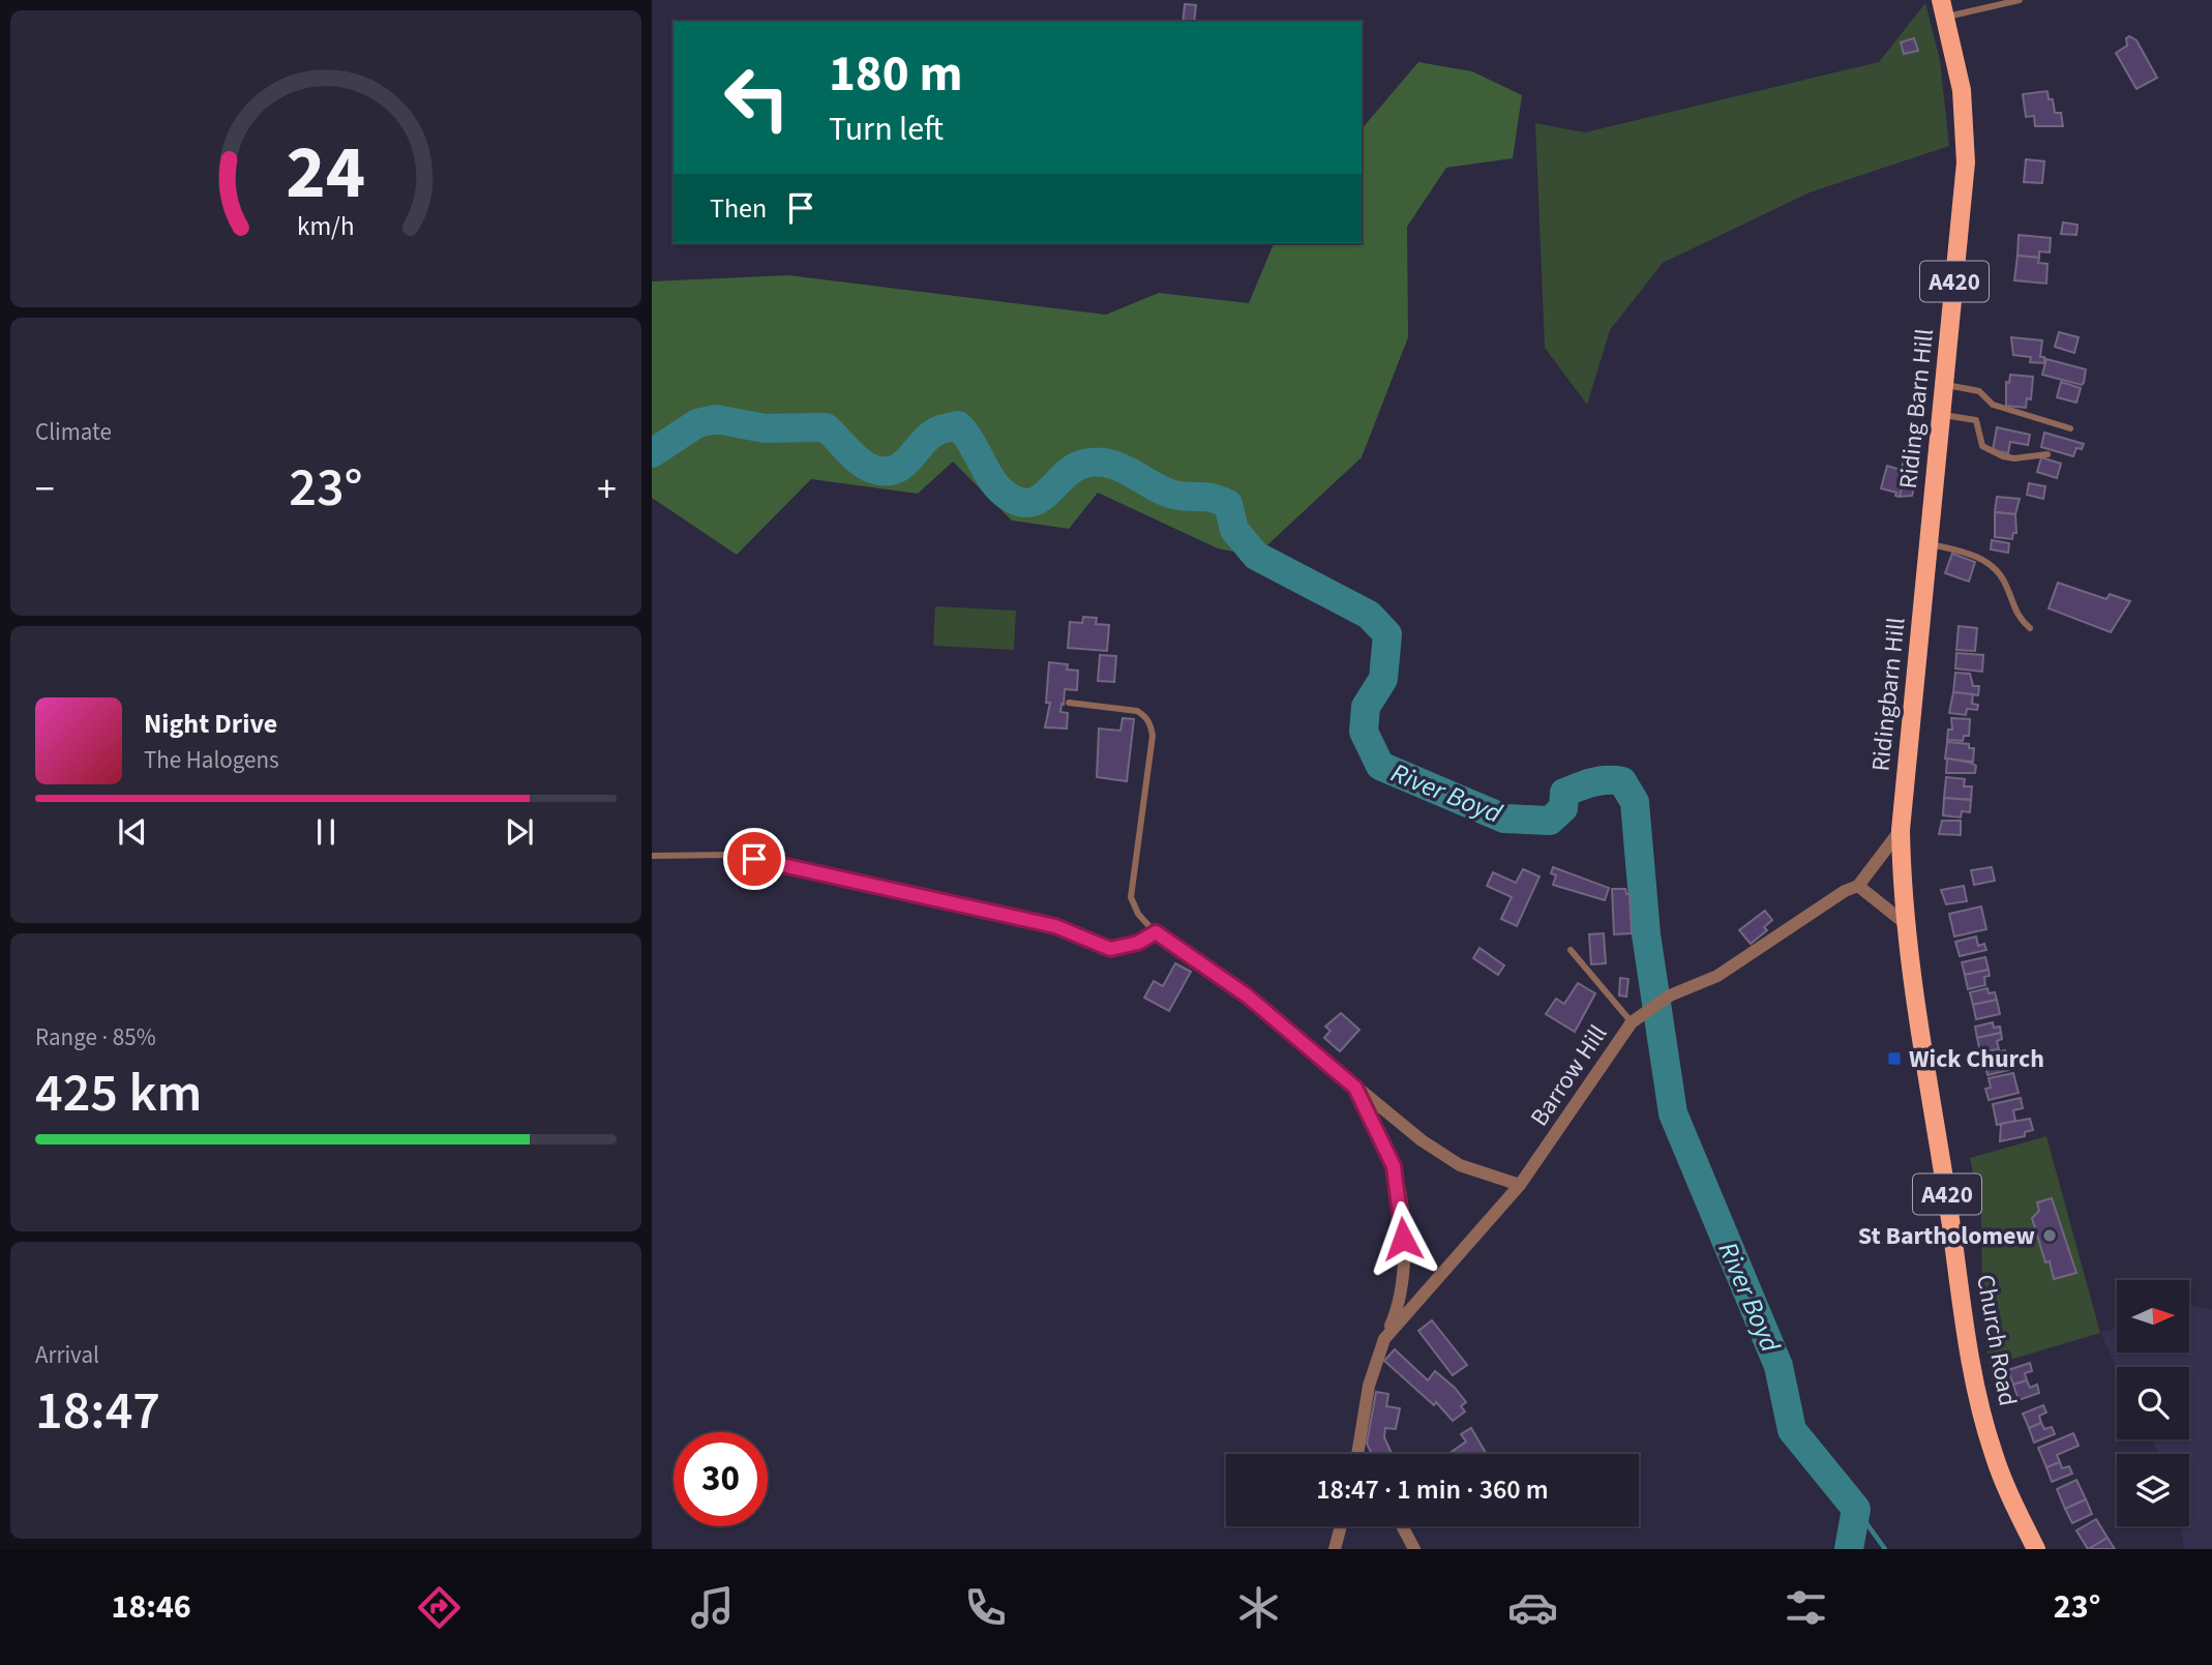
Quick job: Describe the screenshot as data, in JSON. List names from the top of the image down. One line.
{"streets":{"main road":["A420","Riding Barn Hill","Ridingbarn Hill","Church Road"],"street":["Barrow Hill"]},"crossings":[["Riding Barn Hill","Ridingbarn Hill"],["Ridingbarn Hill","Barrow Hill"],["Ridingbarn Hill","Church Road"],["Barrow Hill","Church Road"]],"water":["River Boyd"],"places":{"transit":["Wick Church"],"other":["St Bartholomew"]},"north":"right","page":{"turn":["180 m","Turn left"],"then":"Then","tile":["Climate",["Range · 85%","425 km"],["Arrival","18:47"]],"heat":["−","23°","+"],"song":["Night Drive","The Halogens"],"limit":"30","trip":"18:47 · 1 min · 360 m","tabs":["18:46","23°"],"gauge":["24","km/h"]}}
